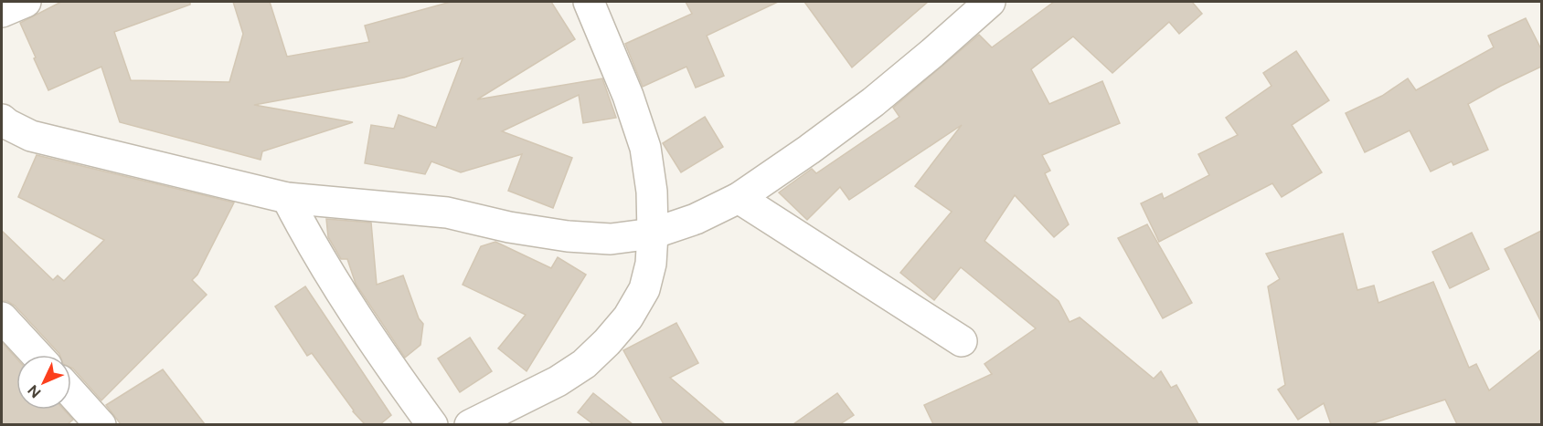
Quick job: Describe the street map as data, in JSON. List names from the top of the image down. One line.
{"north":"bottom left"}
